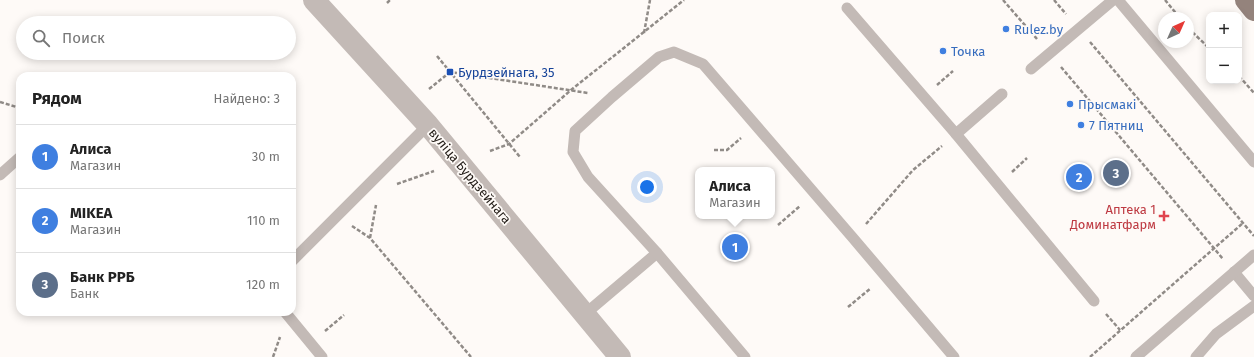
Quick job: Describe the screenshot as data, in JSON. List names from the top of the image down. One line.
{"streets":{"street":["вуліца Бурдзейнага"]},"places":{"other":["Rulez.by","Точка","Прысмакі","7 Пятниц"],"transit":["Бурдзейнага, 35"],"health":["Аптека 1 Доминатфарм"]},"north":"top right","page":{"map_buttons":["+","−"],"search":"Поиск","heading":["Рядом","Найдено: 3"],"list":[{"mark":"1","name":"Алиса","note":"Магазин","value":"30 m"},{"mark":"2","name":"MIKEA","note":"Магазин","value":"110 m"},{"mark":"3","name":"Банк РРБ","note":"Банк","value":"120 m"}],"pins":["3","2","1"],"popup":["Алиса","Магазин"]}}
